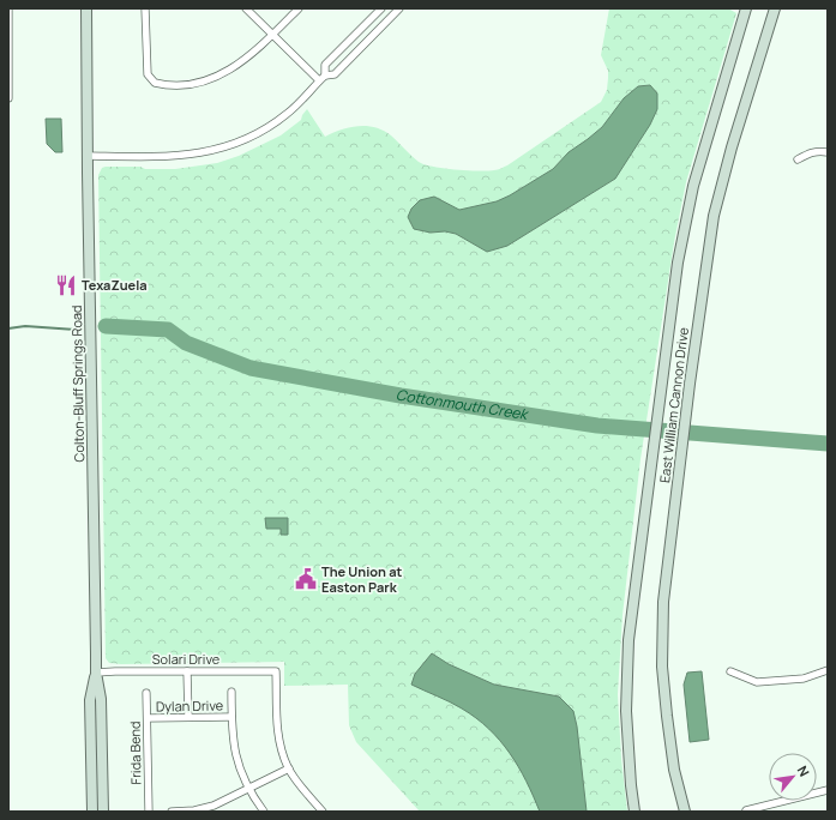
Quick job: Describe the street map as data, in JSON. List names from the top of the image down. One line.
{"streets":{"street":["Colton-Bluff Springs Road","East William Cannon Drive","Solari Drive","Dylan Drive","Frida Bend"]},"crossings":[["Colton-Bluff Springs Road","Solari Drive"],["Dylan Drive","Frida Bend"]],"water":["Cottonmouth Creek"],"places":{"restaurant":["TexaZuela"],"public building":["The Union at Easton Park"]},"north":"top right"}
